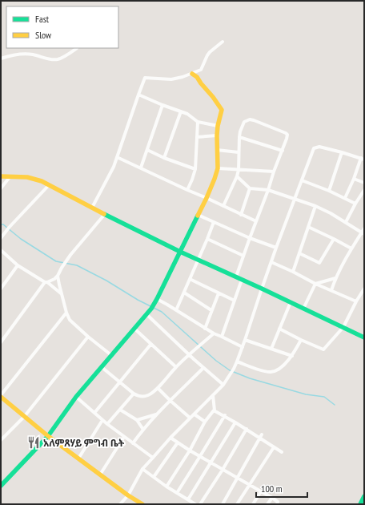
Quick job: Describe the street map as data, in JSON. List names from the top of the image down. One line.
{"places":{"restaurant":["አለምጸሃይ ምግብ ቤት"]},"legend":["Fast","Slow"],"scale_bar":"100 m"}
